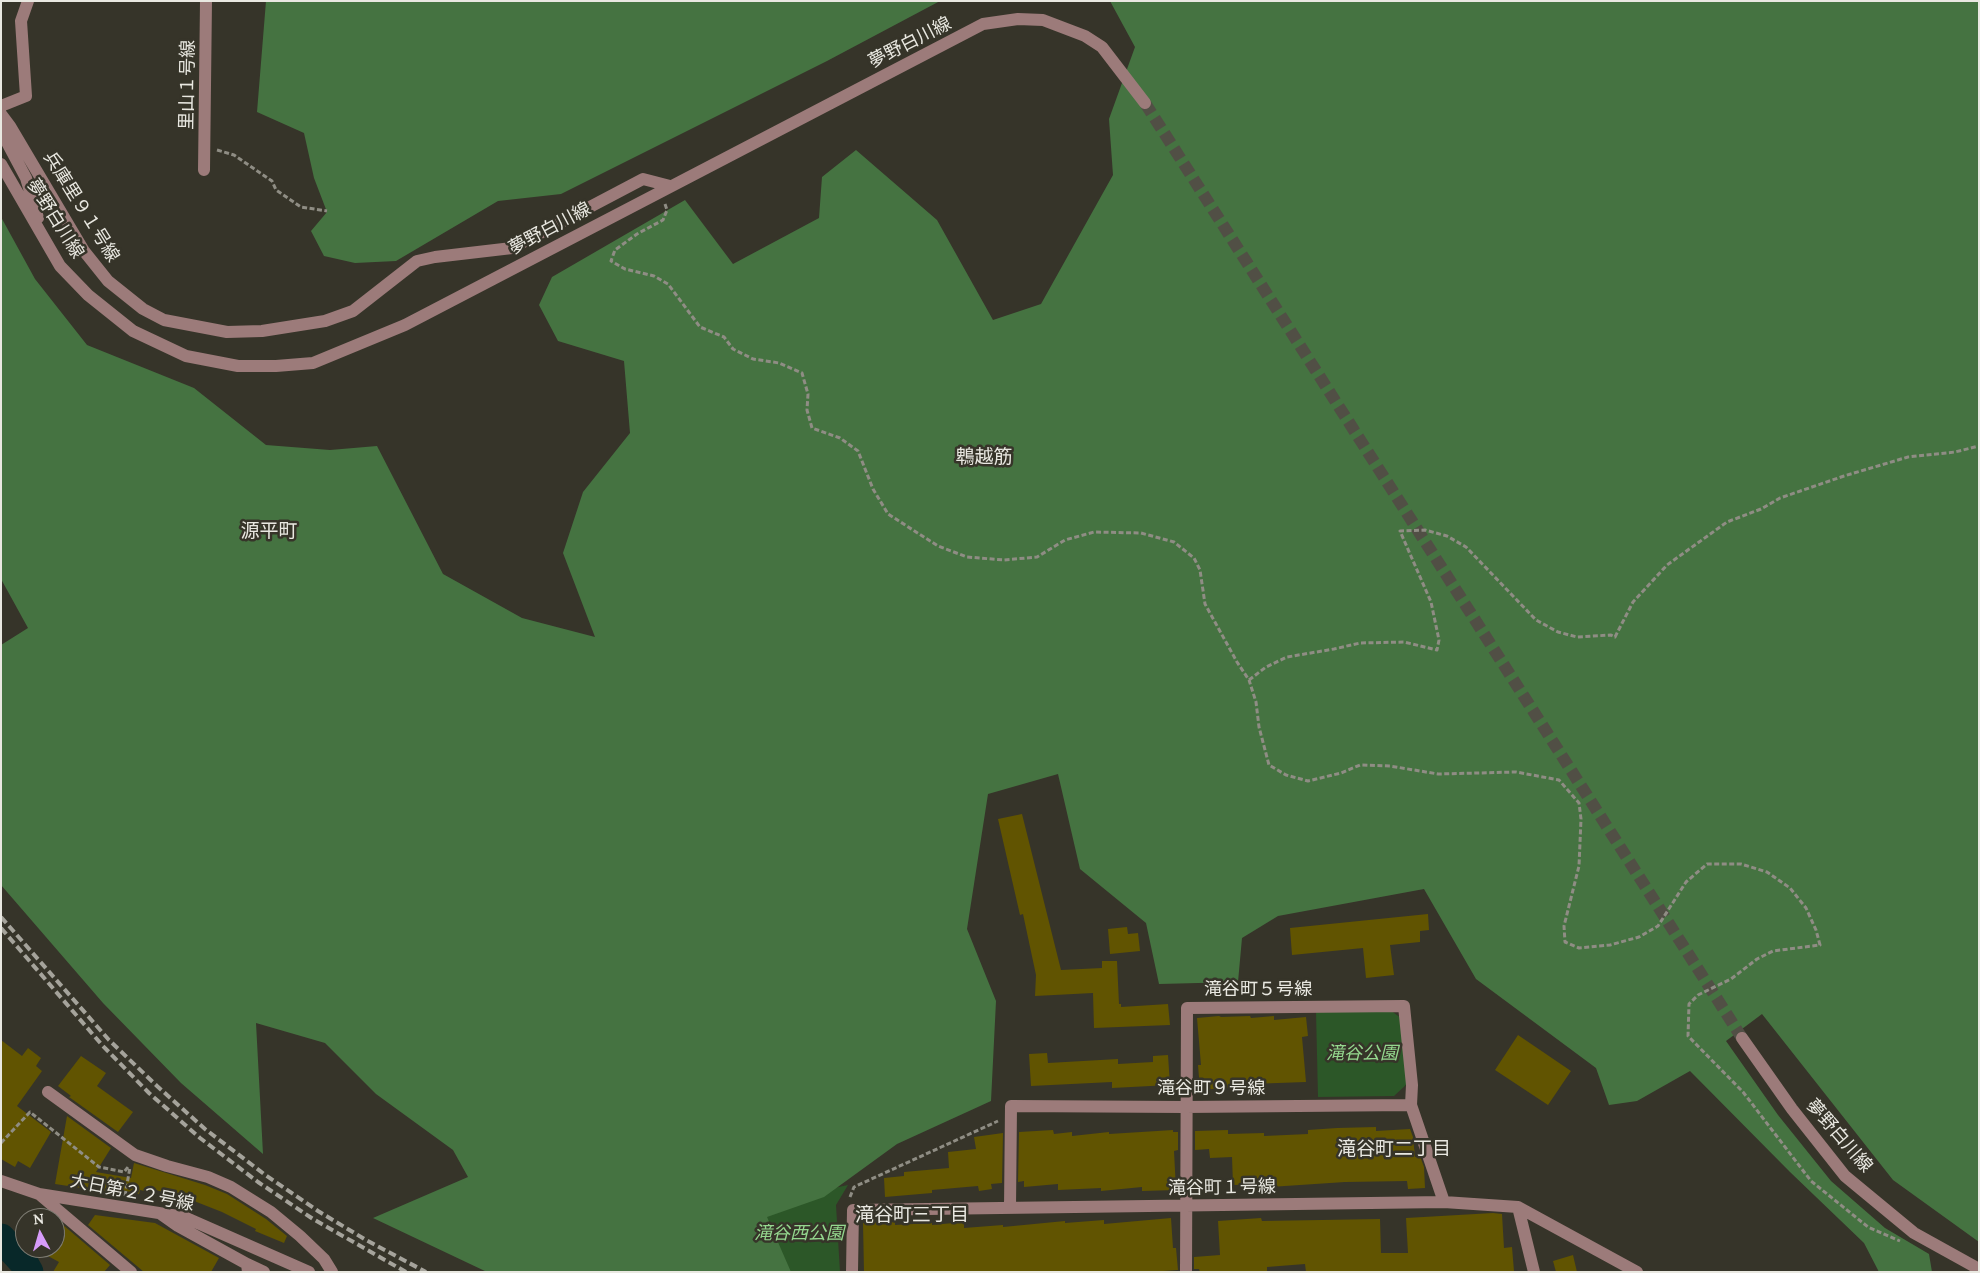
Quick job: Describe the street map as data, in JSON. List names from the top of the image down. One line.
{"streets":{"street":["夢野白川線","里山１号線","兵庫里９１号線","滝谷町５号線","滝谷町９号線","滝谷町１号線","大日第２２号線"]},"crossings":[["夢野白川線","兵庫里９１号線"],["滝谷町５号線","滝谷町９号線"],["滝谷町５号線","滝谷町１号線"]],"districts":["鵯越筋","源平町","滝谷町二丁目","滝谷町三丁目"],"parks":["滝谷公園","滝谷西公園"],"north":"top"}
